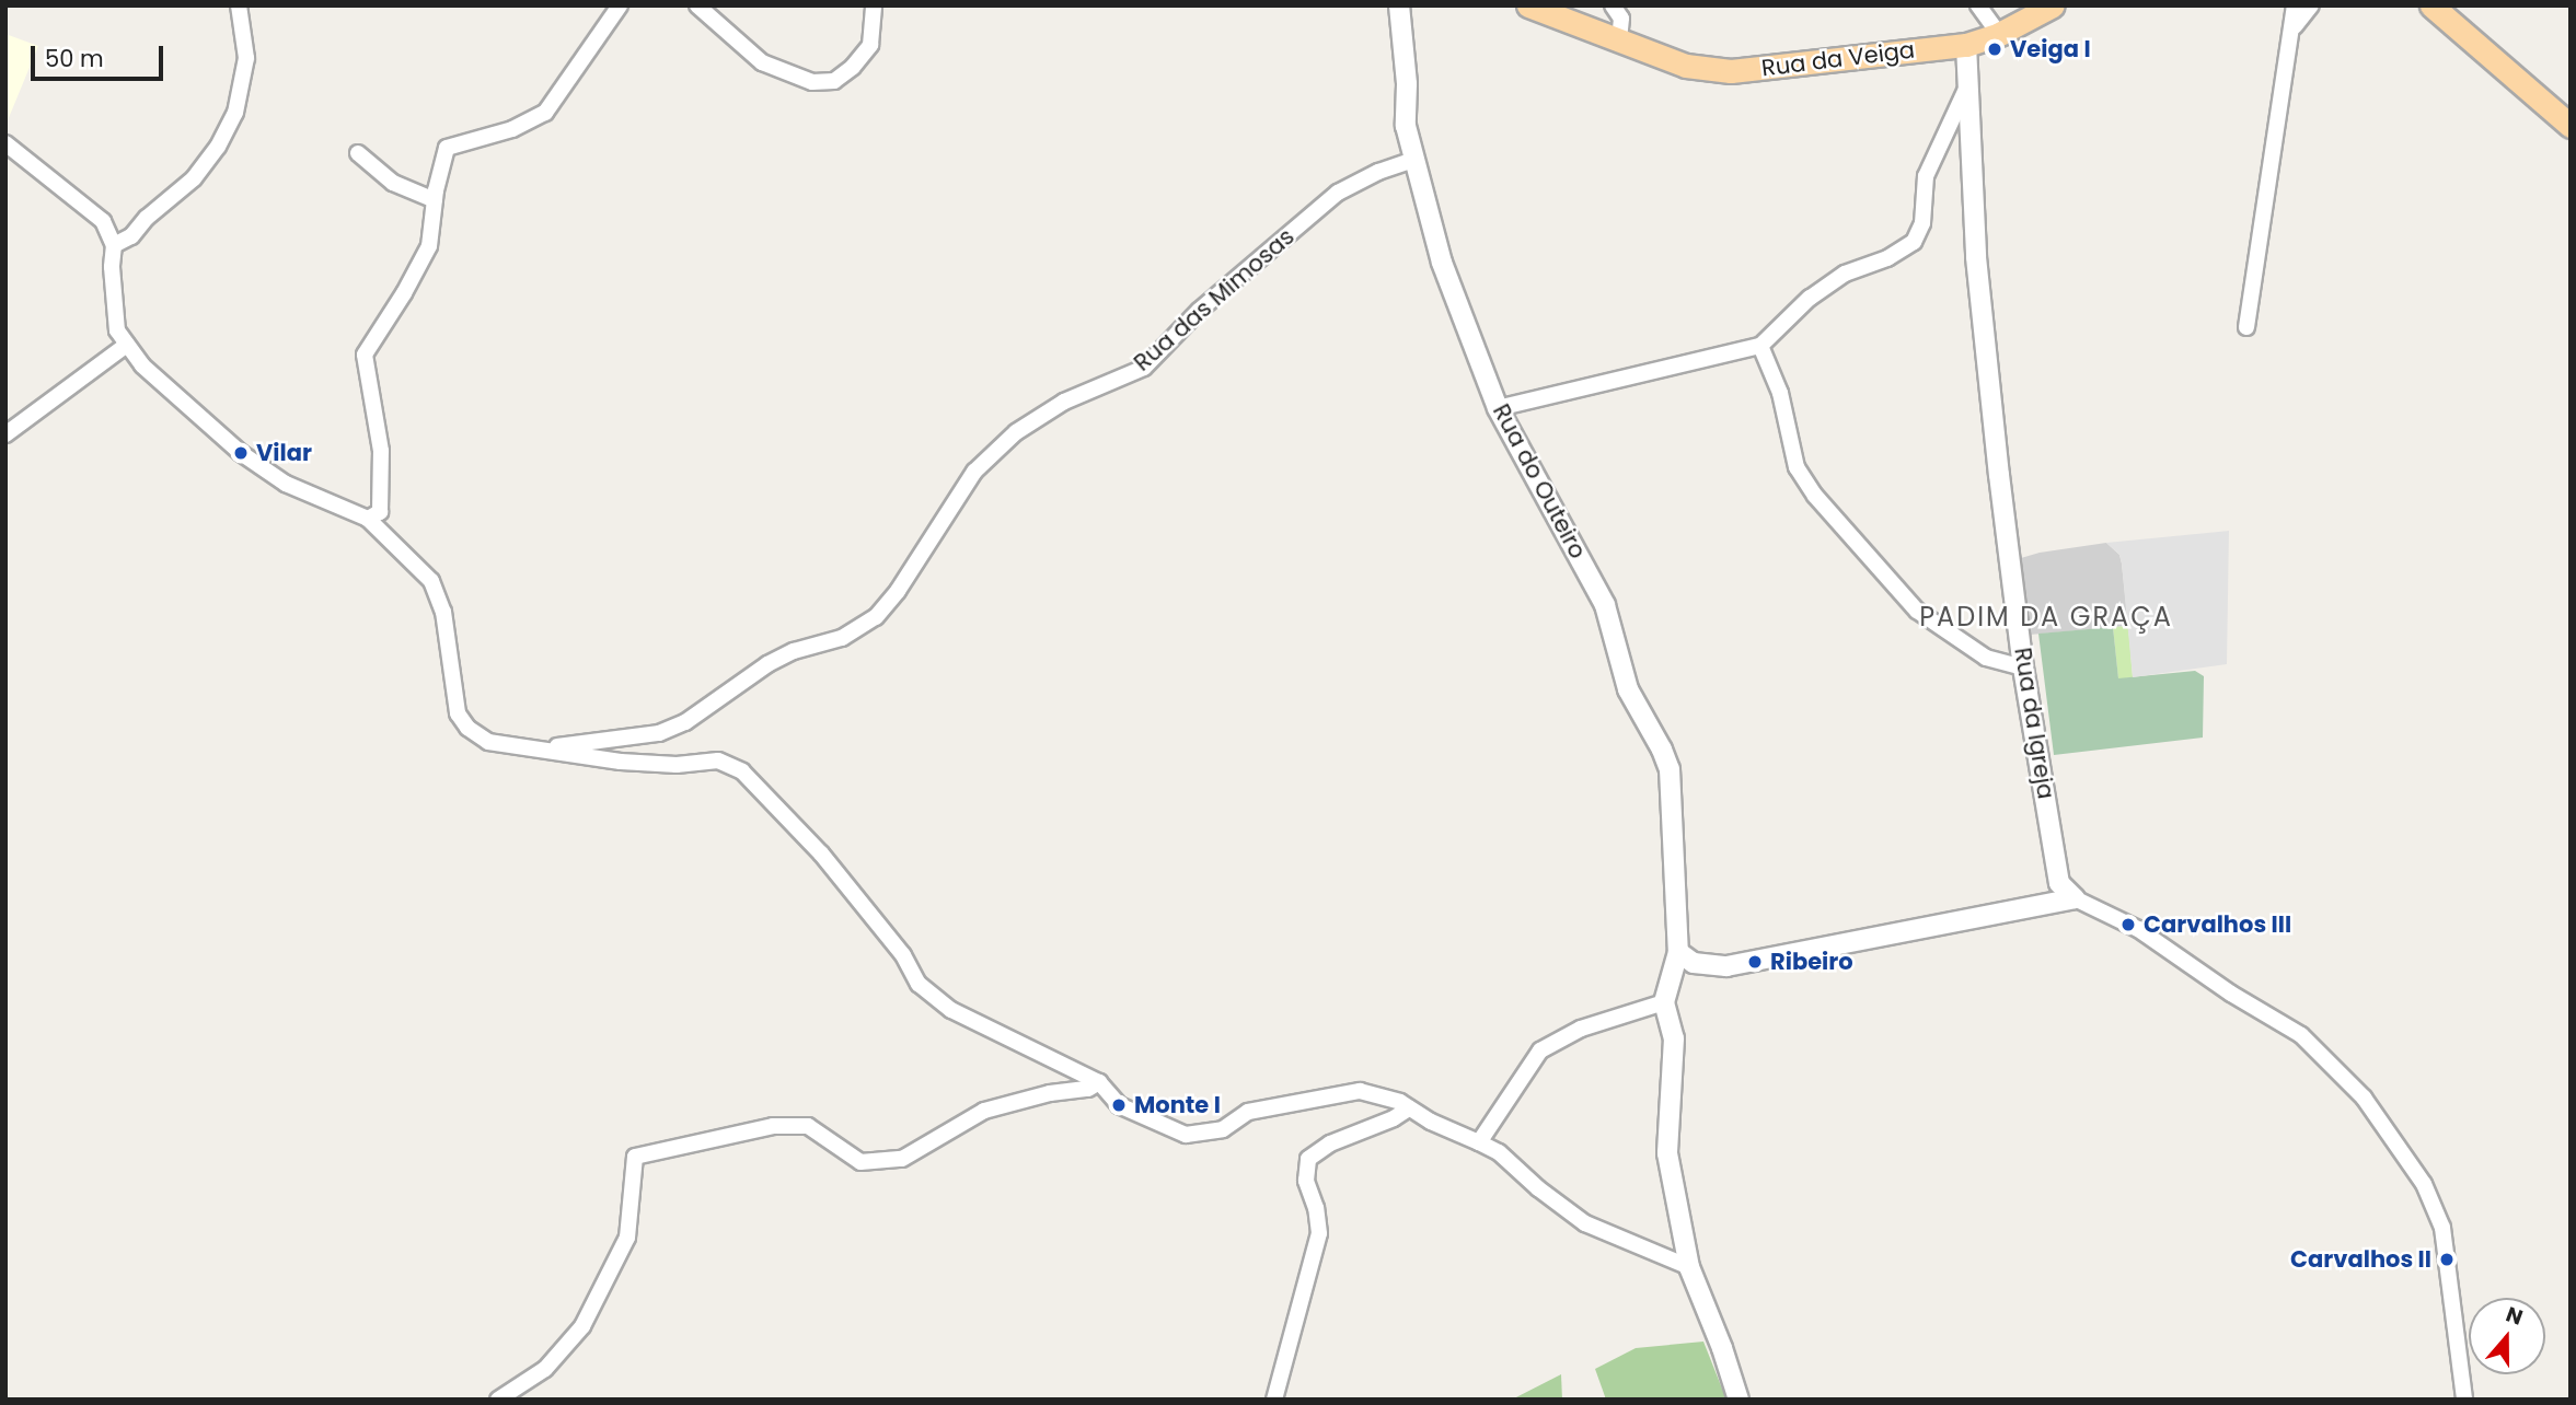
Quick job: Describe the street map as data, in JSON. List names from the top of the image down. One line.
{"streets":{"main road":["Rua da Veiga"],"street":["Rua das Mimosas","Rua do Outeiro","Rua da Igreja"]},"crossings":[["Rua da Veiga","Rua da Igreja"],["Rua das Mimosas","Rua do Outeiro"]],"districts":["PADIM DA GRAÇA"],"places":["Veiga I","Vilar","Carvalhos III","Ribeiro","Monte I","Carvalhos II"],"scale_bar":"50 m","north":"top"}
